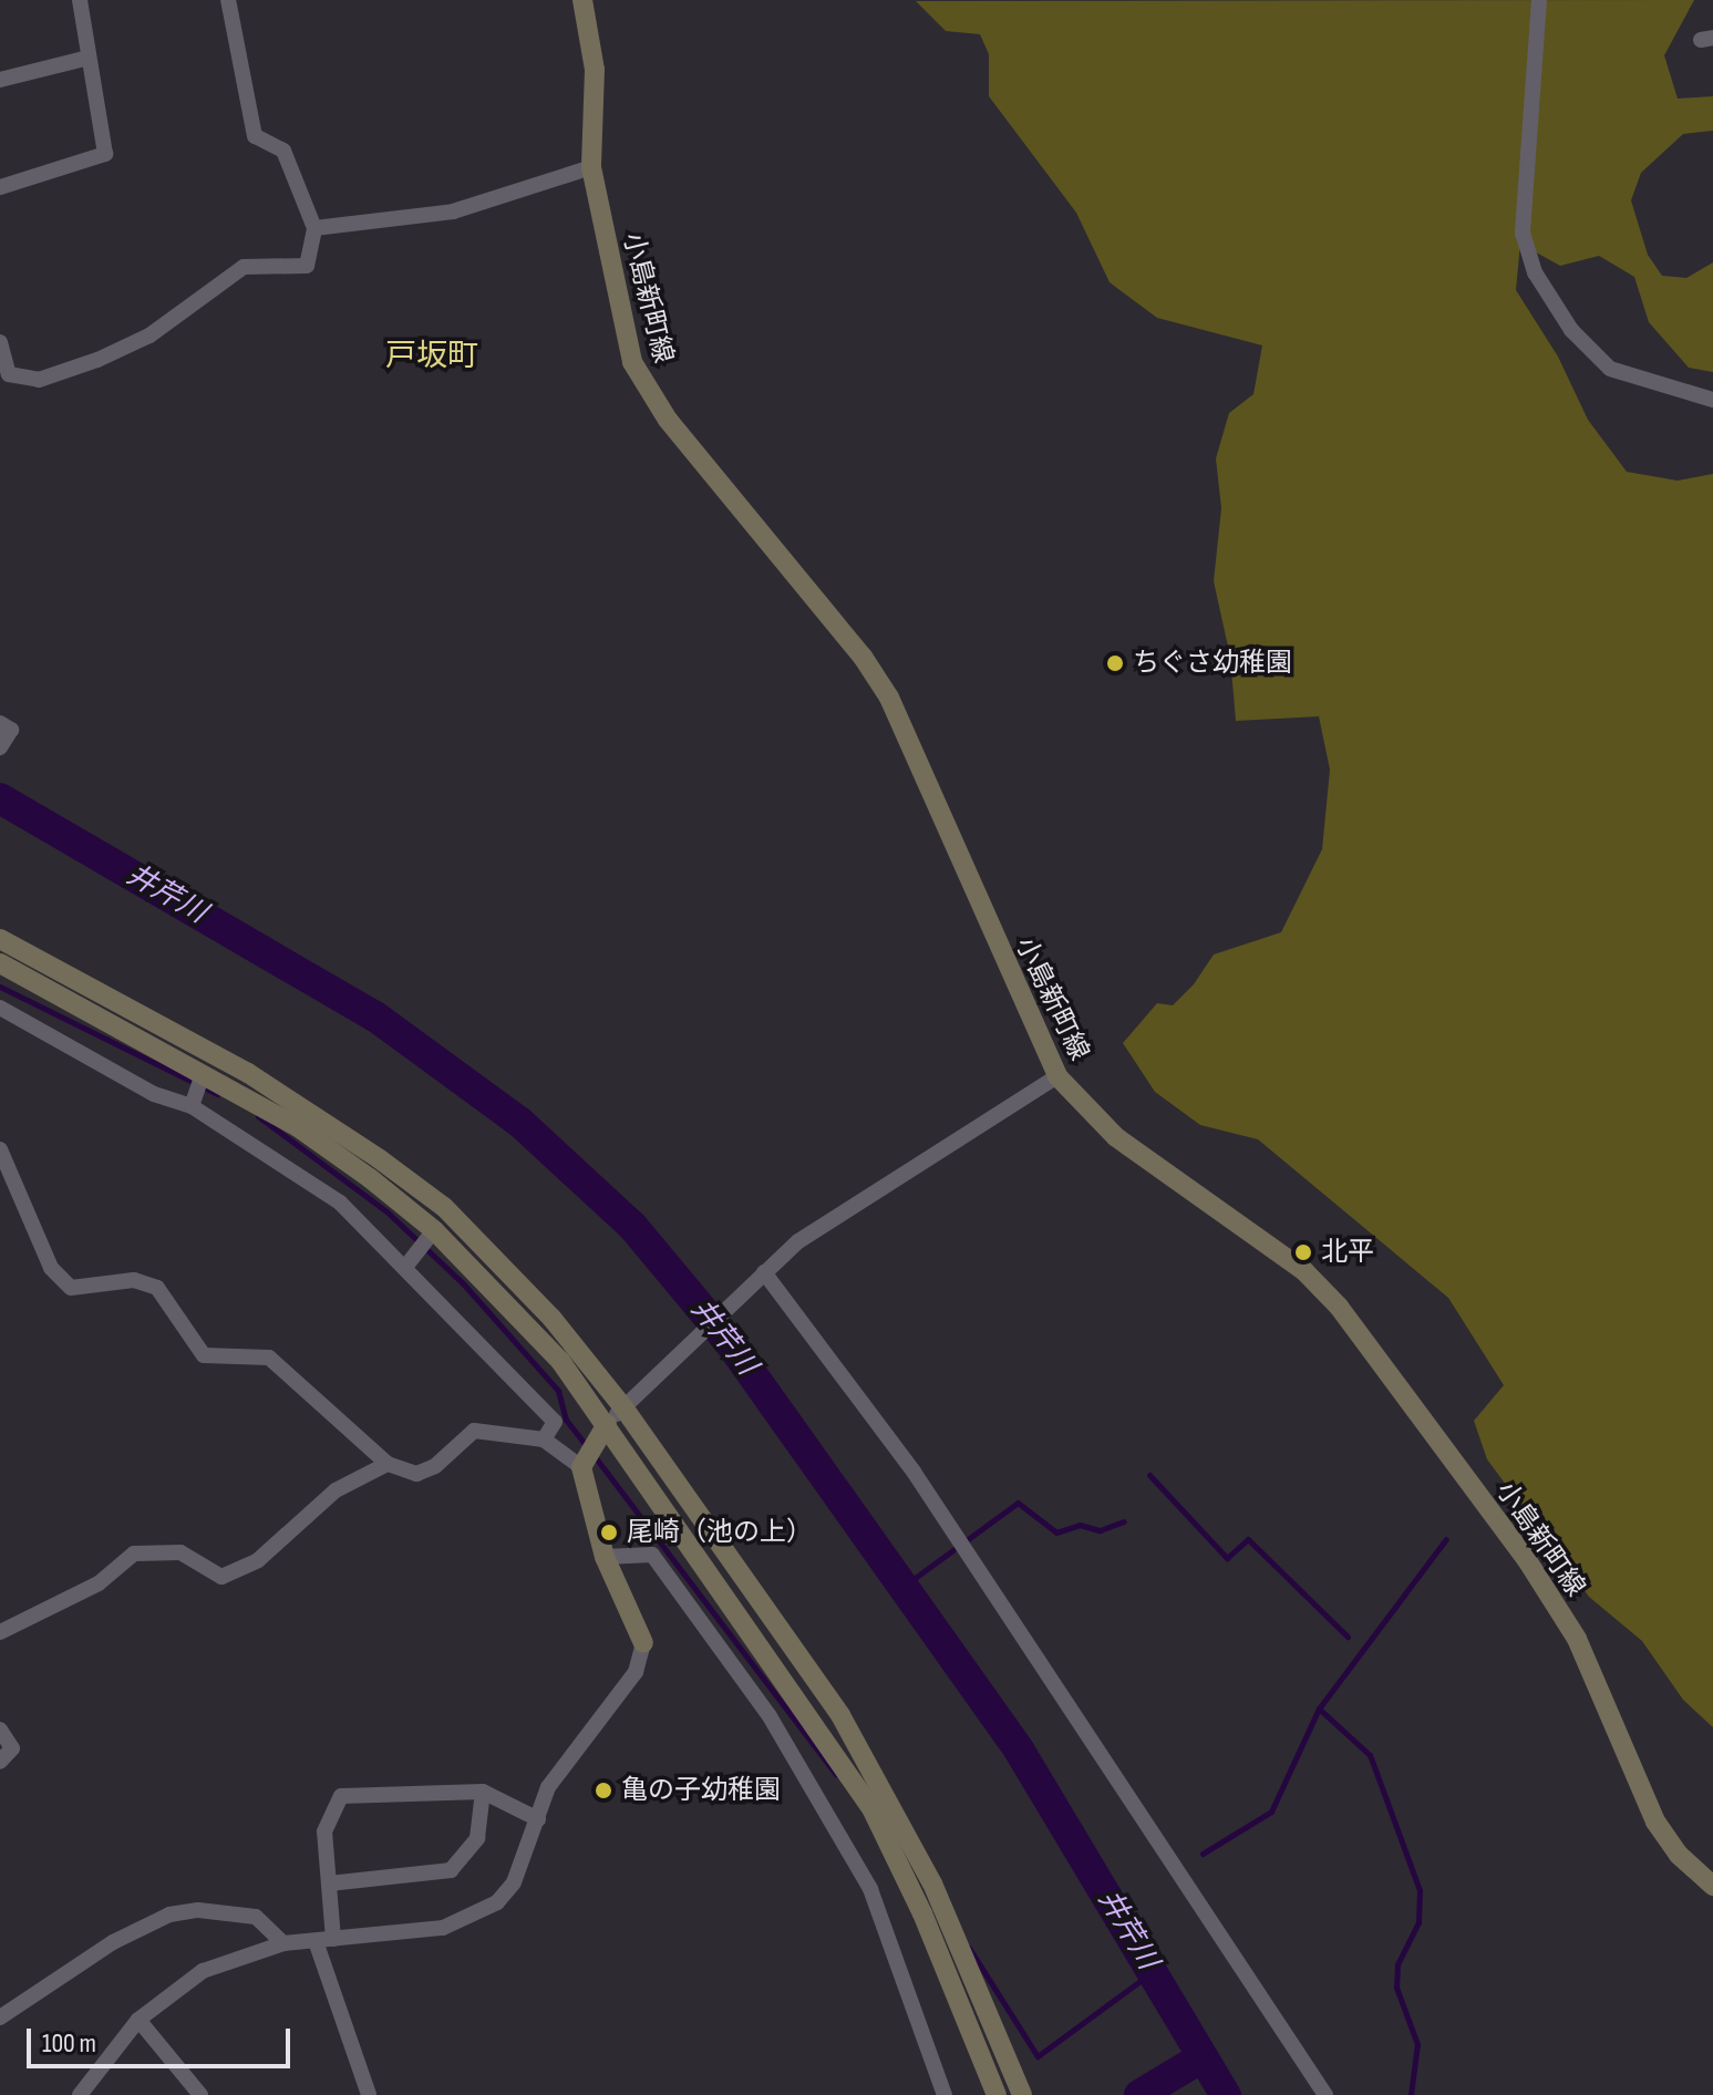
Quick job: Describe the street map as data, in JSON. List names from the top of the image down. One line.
{"streets":{"street":["小島新町線"]},"districts":["戸坂町"],"water":["井芹川"],"places":["ちぐさ幼稚園","北平","尾崎（池の上）","亀の子幼稚園"],"scale_bar":"100 m"}
